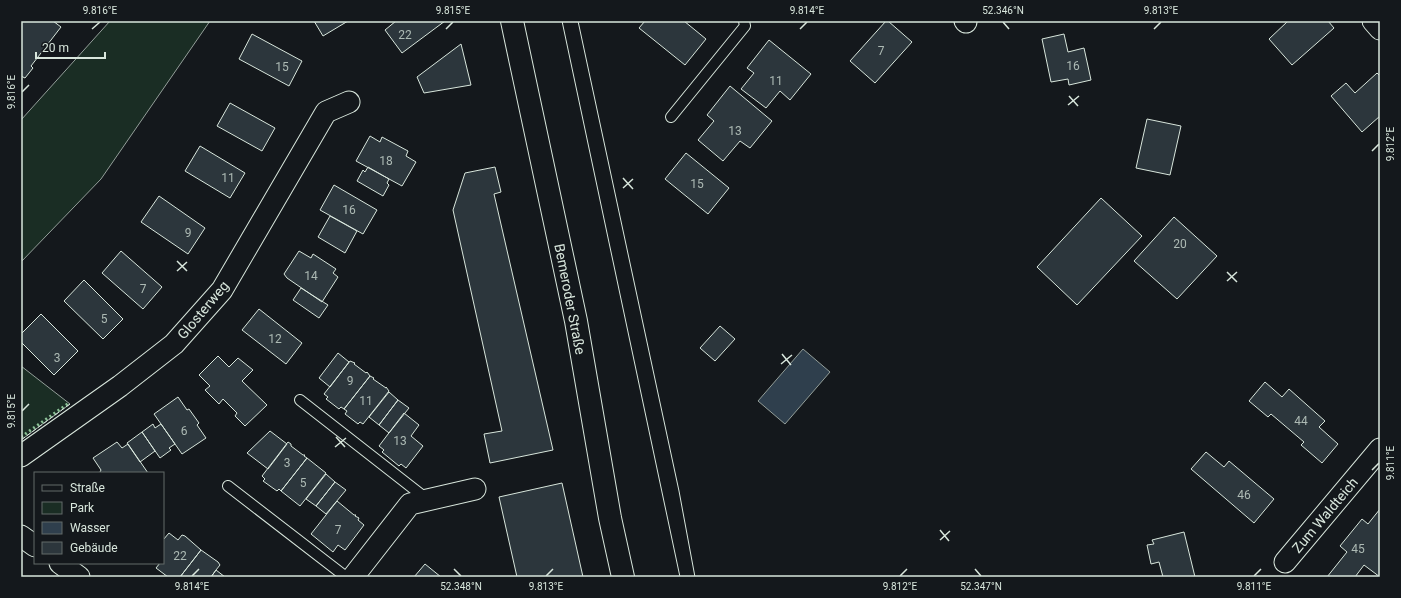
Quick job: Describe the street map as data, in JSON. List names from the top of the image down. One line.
{"streets":{"main road":["Bemeroder Straße"],"street":["Glosterweg","Zum Waldteich"]},"house_numbers":["22","7","16","15","11","13","18","11","15","16","9","20","14","7","5","12","3","9","11","44","6","13","3","5","46","7","45","22"],"legend":["Straße","Park","Wasser","Gebäude"],"scale_bar":"20 m","coordinates":["9.816°E","9.815°E","9.814°E","52.346°N","9.813°E","9.812°E","9.811°E","52.348°N","52.347°N"]}
